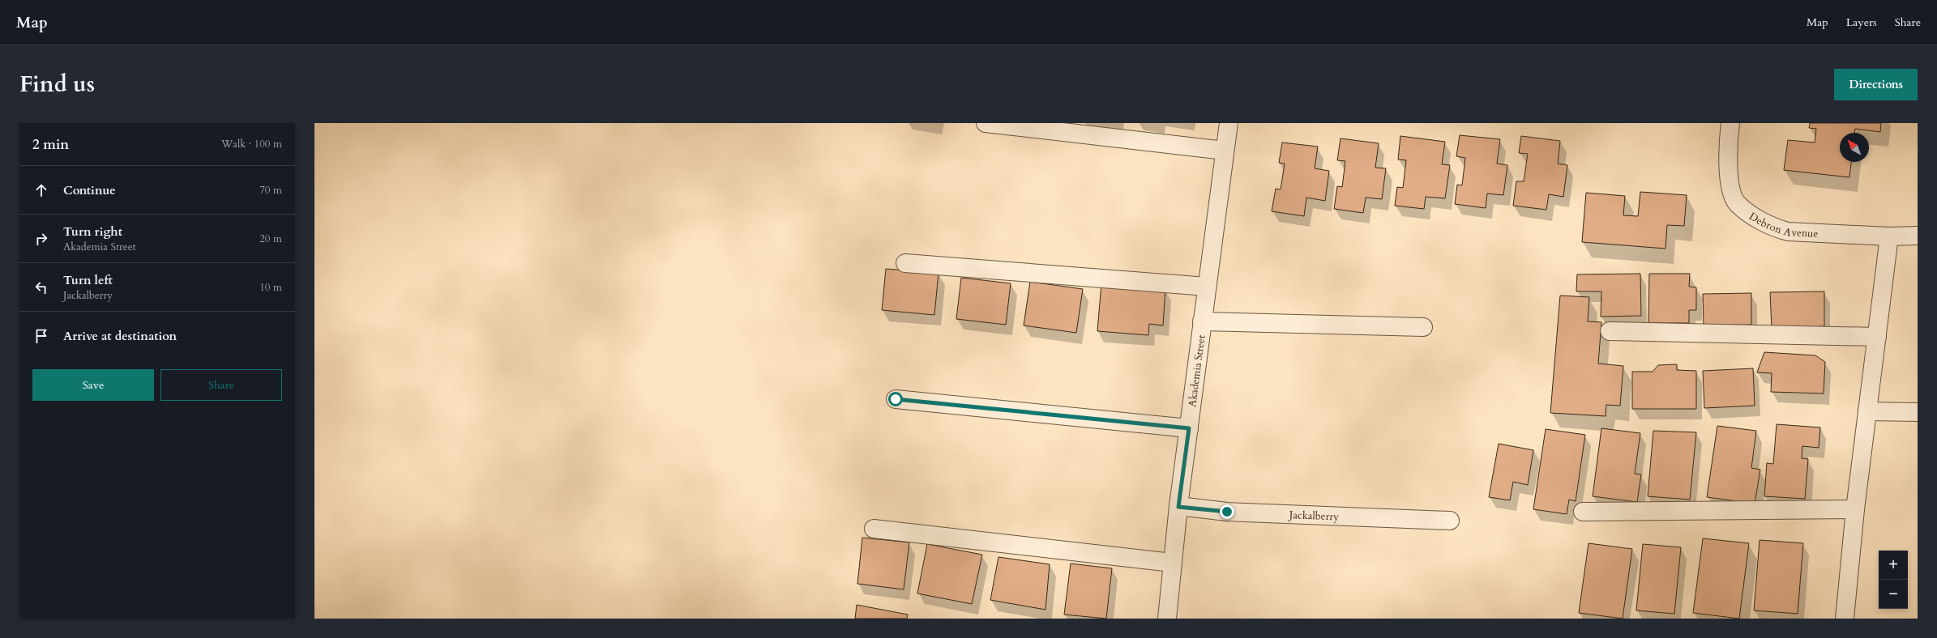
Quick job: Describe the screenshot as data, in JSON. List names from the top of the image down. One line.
{"streets":{"street":["Debron Avenue","Akademia Street","Jackalberry"]},"crossings":[["Akademia Street","Jackalberry"]],"north":"top left","page":{"header":"Map","nav":["Map","Layers","Share"],"title":"Find us","buttons":["Directions",["Save","Share"]],"heading":["2 min","Walk · 100 m"],"list":[["Continue","70 m"],["Turn right","Akademia Street","20 m"],["Turn left","Jackalberry","10 m"],"Arrive at destination"],"map_buttons":["+","−"]}}
